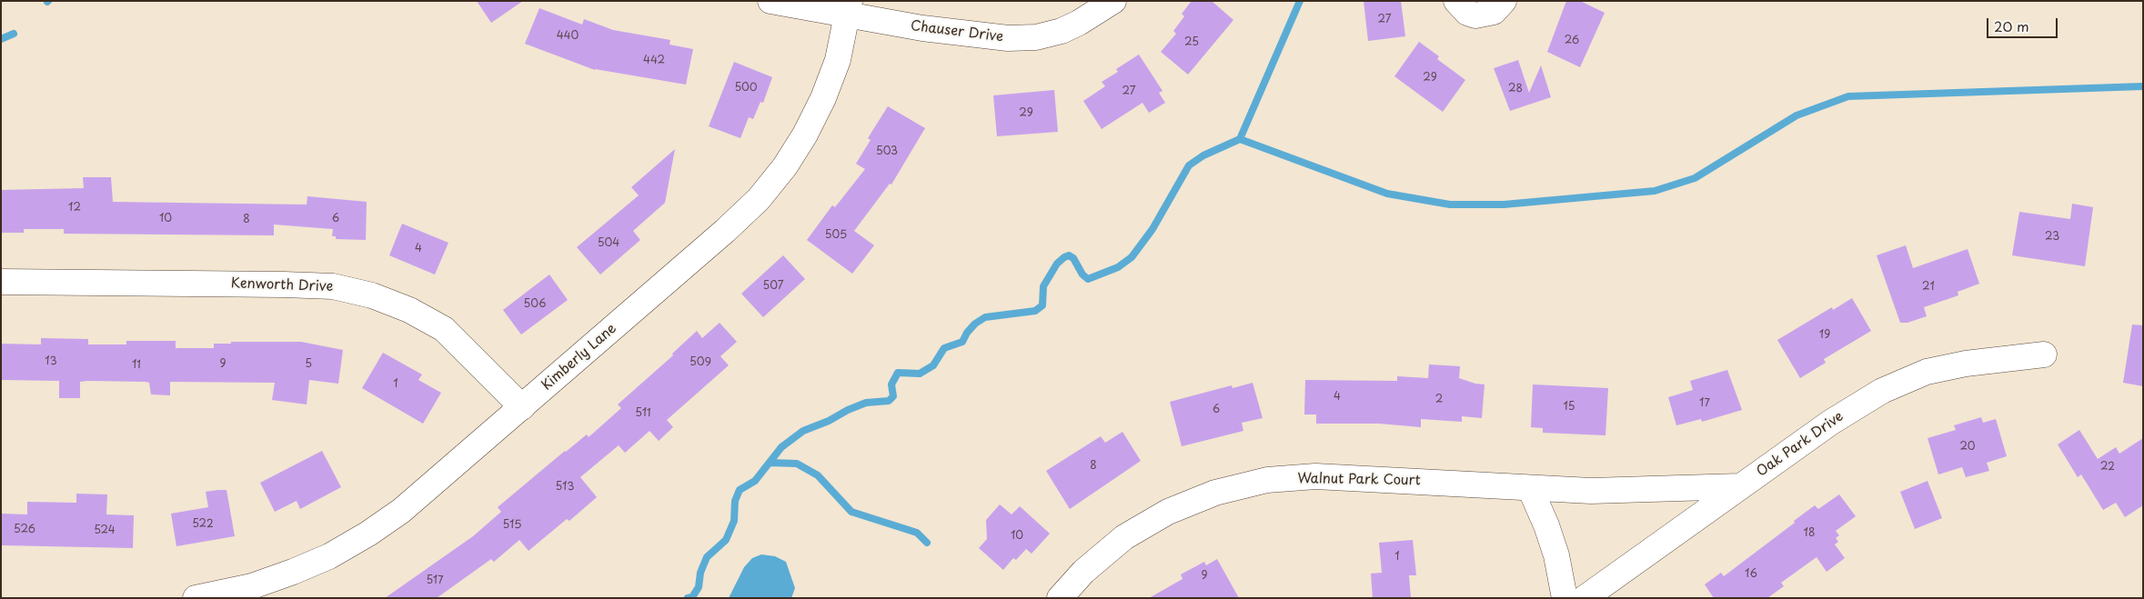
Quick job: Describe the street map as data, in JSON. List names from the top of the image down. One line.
{"streets":{"street":["Chauser Drive","Kenworth Drive","Kimberly Lane","Oak Park Drive","Walnut Park Court"]},"crossings":[["Chauser Drive","Kimberly Lane"],["Kenworth Drive","Kimberly Lane"],["Oak Park Drive","Walnut Park Court"]],"house_numbers":["27","440","26","25","442","29","500","28","27","29","503","12","10","6","8","505","23","504","4","507","21","506","19","13","509","9","5","11","1","4","2","17","15","6","511","20","8","22","513","522","515","526","524","18","10","1","16","9","517"],"scale_bar":"20 m"}
